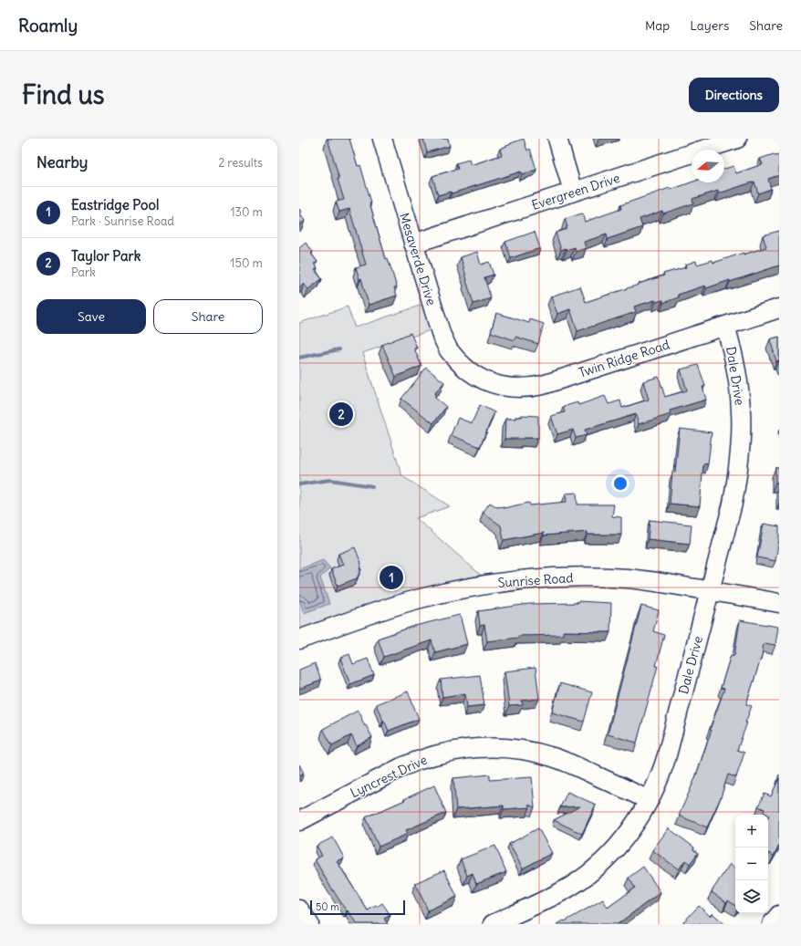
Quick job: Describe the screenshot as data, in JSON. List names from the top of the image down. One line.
{"streets":{"street":["Evergreen Drive","Mesaverde Drive","Twin Ridge Road","Dale Drive","Sunrise Road","Lyncrest Drive"]},"crossings":[["Evergreen Drive","Mesaverde Drive"],["Mesaverde Drive","Twin Ridge Road"],["Twin Ridge Road","Dale Drive"],["Dale Drive","Sunrise Road"],["Dale Drive","Lyncrest Drive"]],"scale_bar":"50 m","north":"left","page":{"header":"Roamly","nav":["Map","Layers","Share"],"buttons":["Directions",["Save","Share"]],"title":"Find us","heading":["Nearby","2 results"],"list":[{"mark":"1","name":"Eastridge Pool","note":"Park · Sunrise Road","value":"130 m"},{"mark":"2","name":"Taylor Park","note":"Park","value":"150 m"}],"pins":["2","1"],"map_buttons":["+","−"],"scale":"50 m"}}
